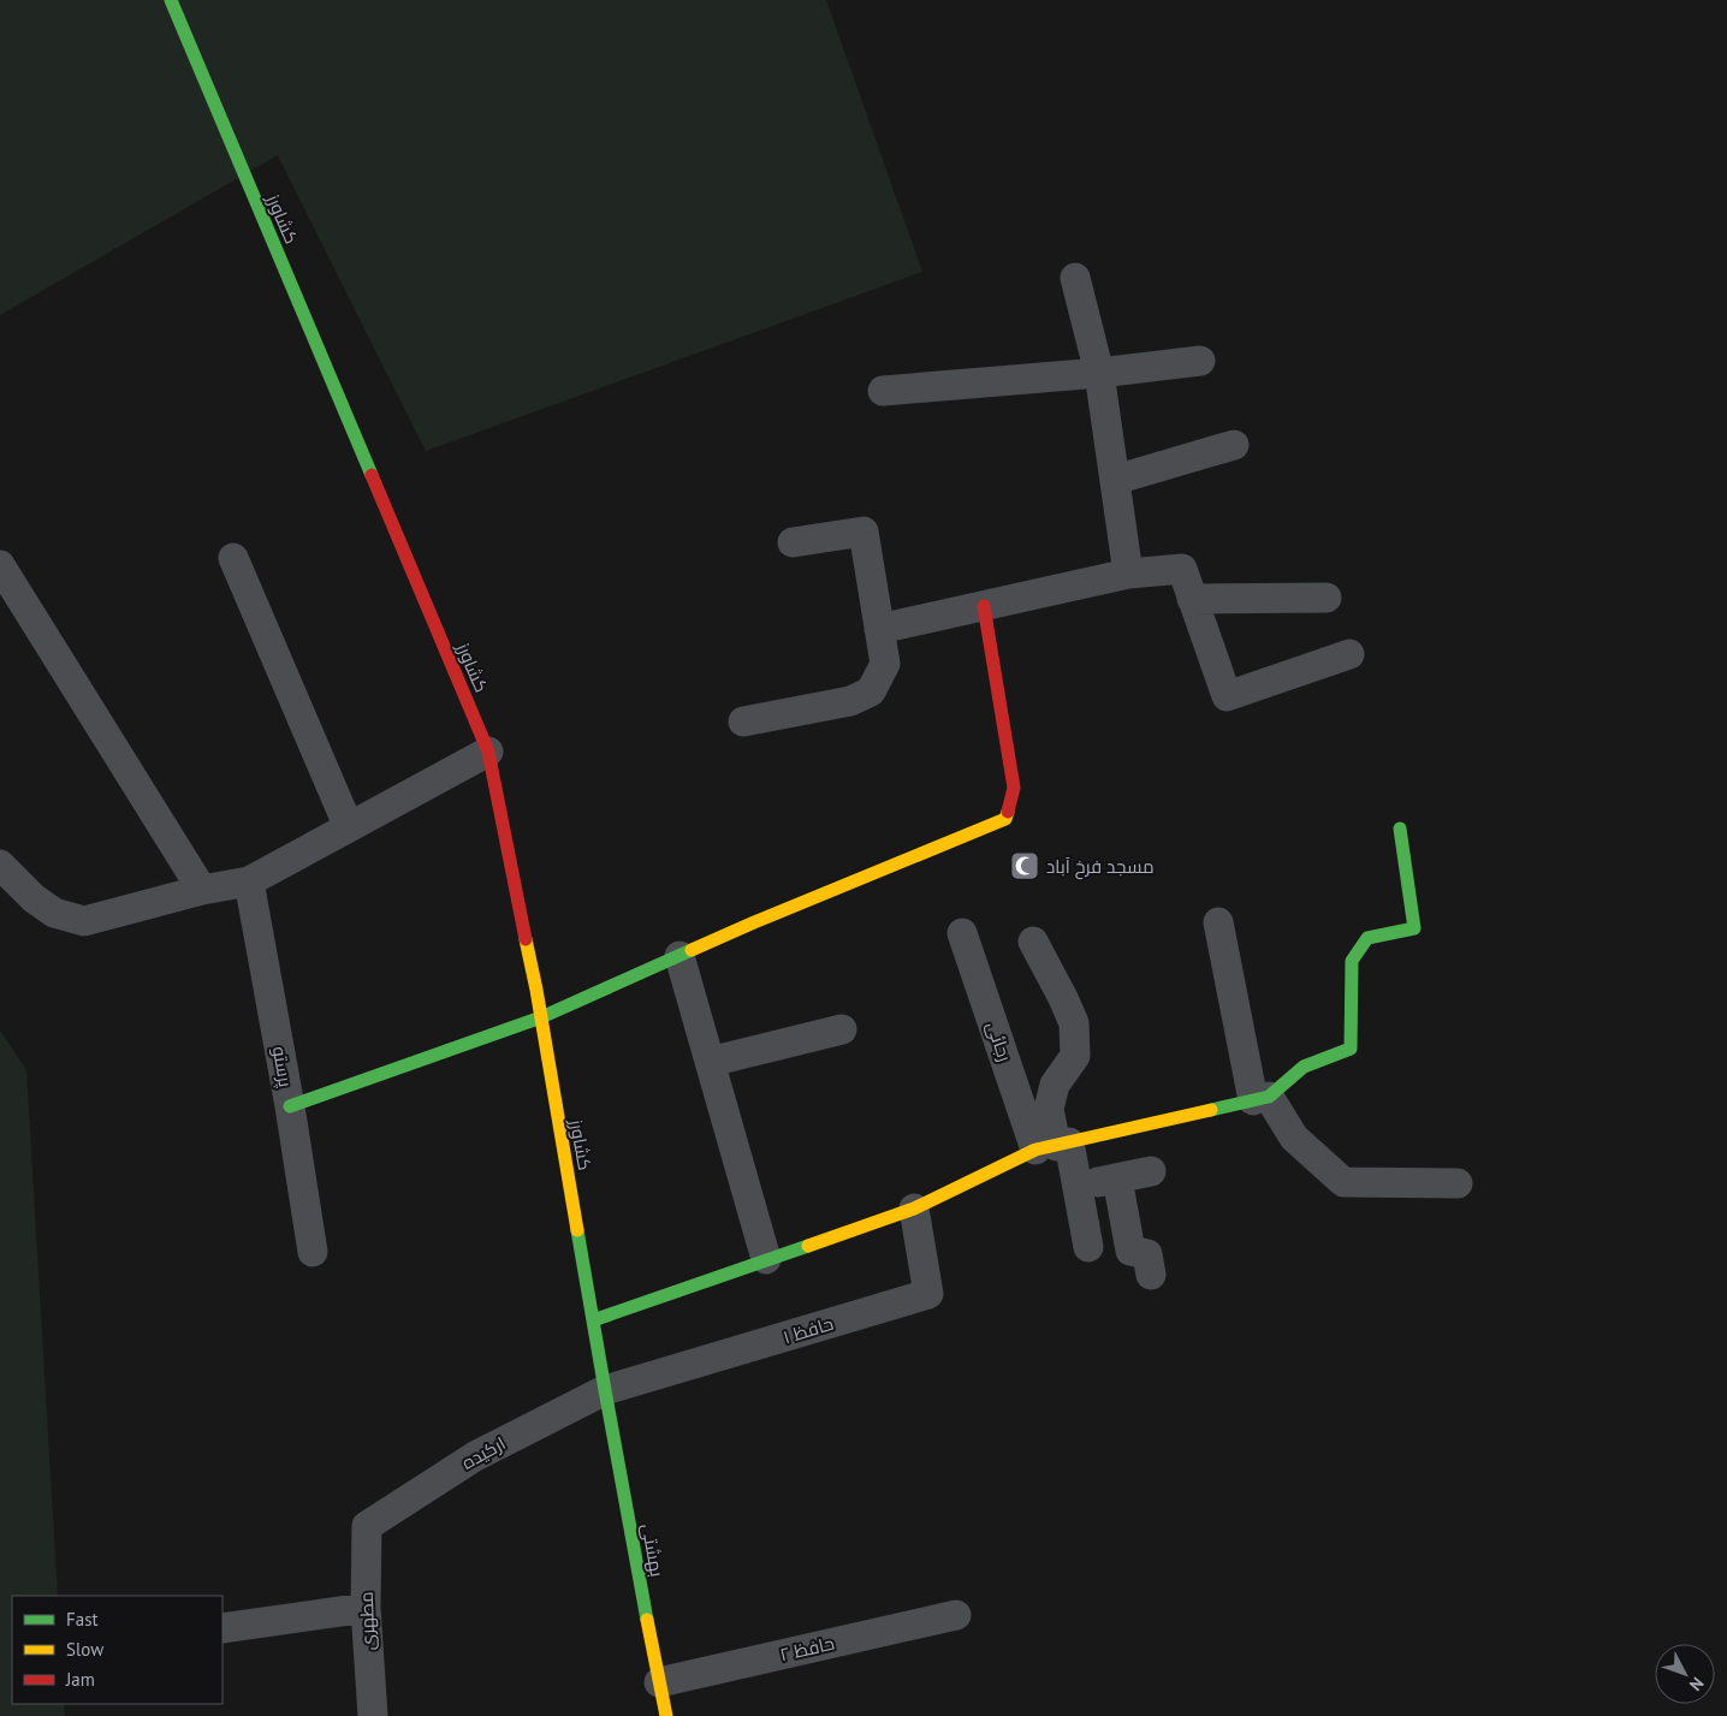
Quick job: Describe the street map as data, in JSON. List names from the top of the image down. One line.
{"streets":{"street":["کشاورز","رجائی","پرستو","حافظ ۱","ارکیده","بهشتی","مطهری","حافظ ۲"]},"crossings":[["کشاورز","حافظ ۱"],["کشاورز","ارکیده"],["کشاورز","بهشتی"],["حافظ ۱","ارکیده"],["حافظ ۱","بهشتی"],["ارکیده","بهشتی"],["ارکیده","مطهری"],["بهشتی","حافظ ۲"]],"places":{"mosque":["مسجد فرخ آباد"]},"legend":["Fast","Slow","Jam"],"north":"bottom right"}
